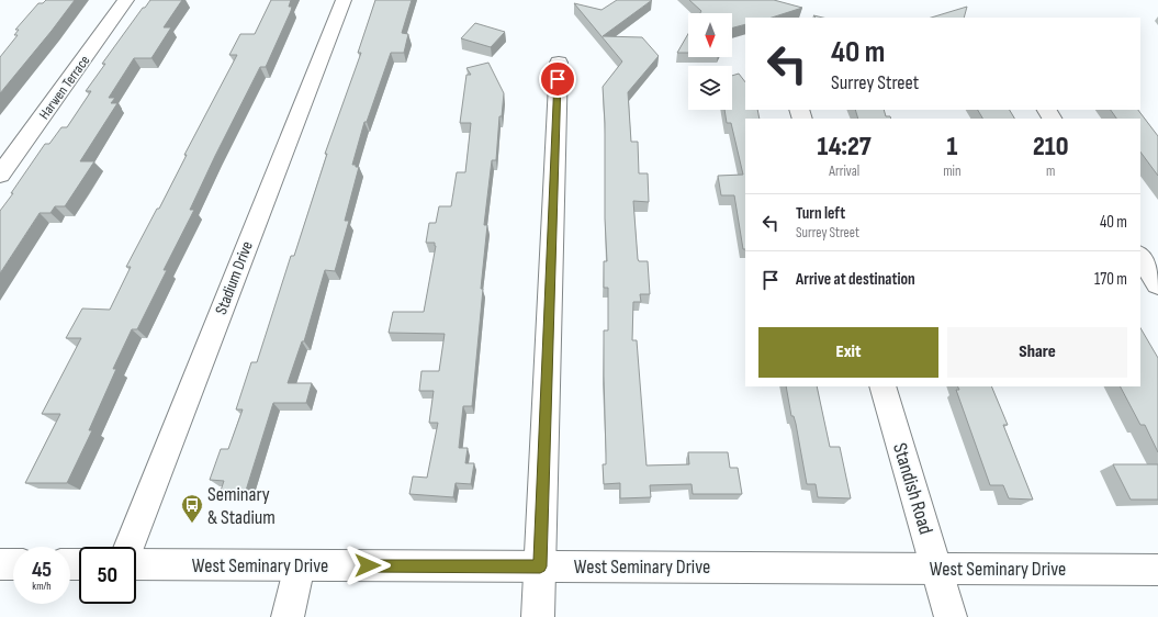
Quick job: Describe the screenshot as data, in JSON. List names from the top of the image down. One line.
{"streets":{"street":["Harwen Terrace","Stadium Drive","Standish Road","West Seminary Drive"]},"crossings":[["Standish Road","West Seminary Drive"]],"places":{"bus stop":["Seminary & Stadium"]},"north":"bottom","page":{"turn":["40 m","Surrey Street"],"eta":["14:27","Arrival","1","min","210","m"],"list":[{"name":"Turn left","note":"Surrey Street","value":"40 m"},{"name":"Arrive at destination","value":"170 m"}],"buttons":["Exit","Share"],"speed":"45 km/h","limit":"50"}}
